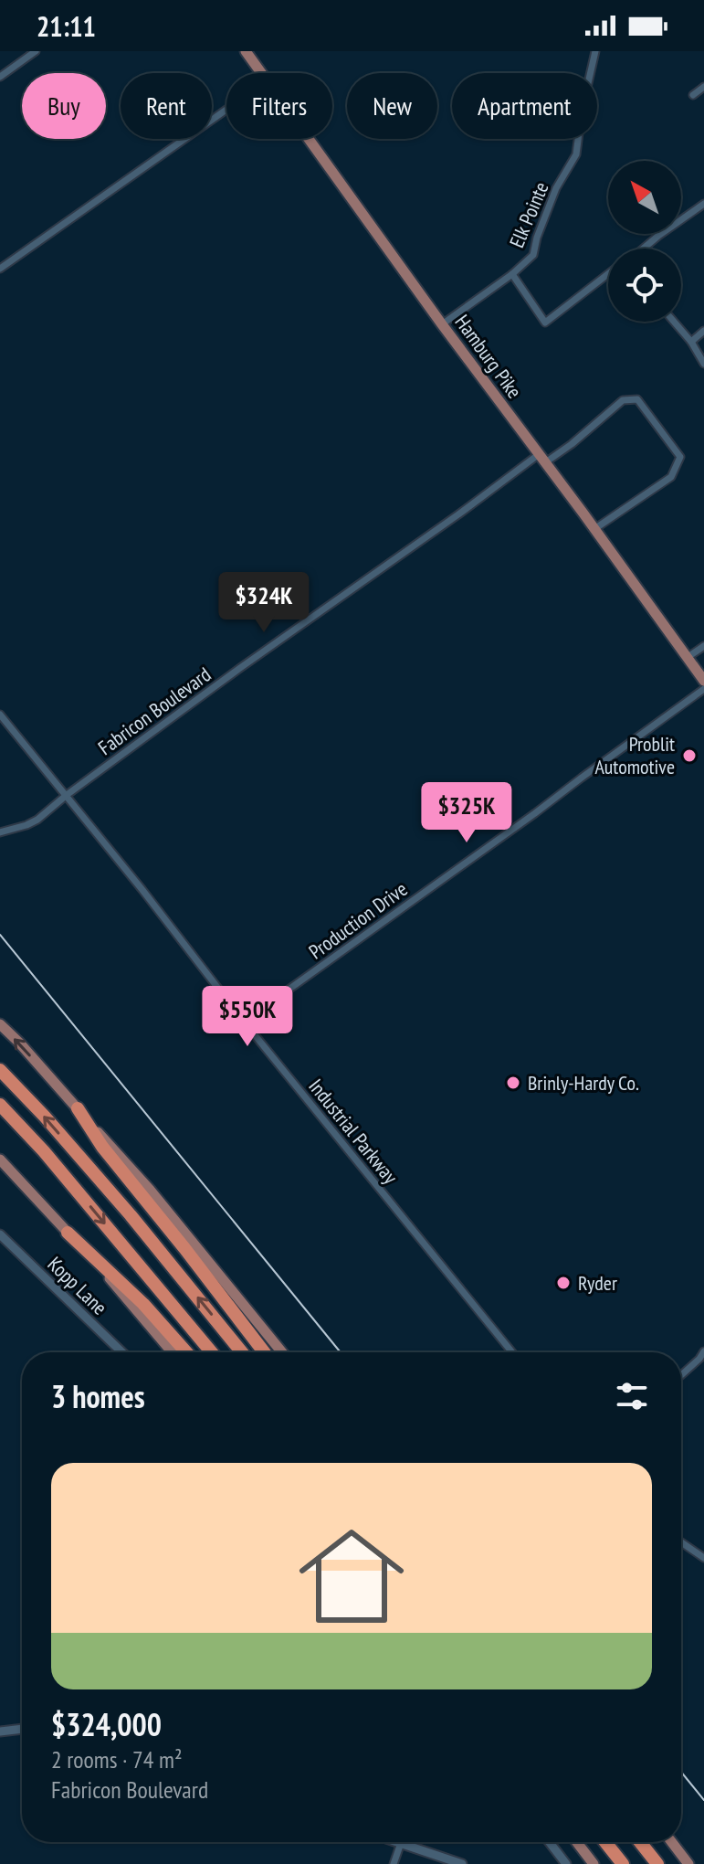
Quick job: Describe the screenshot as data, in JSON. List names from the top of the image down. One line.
{"streets":{"main road":["Hamburg Pike"],"street":["Elk Pointe","Fabricon Boulevard","Production Drive","Industrial Parkway","Kopp Lane"]},"crossings":[["Elk Pointe","Hamburg Pike"],["Hamburg Pike","Fabricon Boulevard"],["Fabricon Boulevard","Industrial Parkway"],["Production Drive","Industrial Parkway"]],"places":["Problit Automotive","Brinly-Hardy Co.","Ryder"],"north":"top left","page":{"status":"21:11","chip":["Buy","Rent","Filters","New","Apartment"],"price":["$324K","$325K","$550K"],"heading":"3 homes","list":[{"name":"$324,000","note":"2 rooms · 74 m² · Fabricon Boulevard"}]}}
